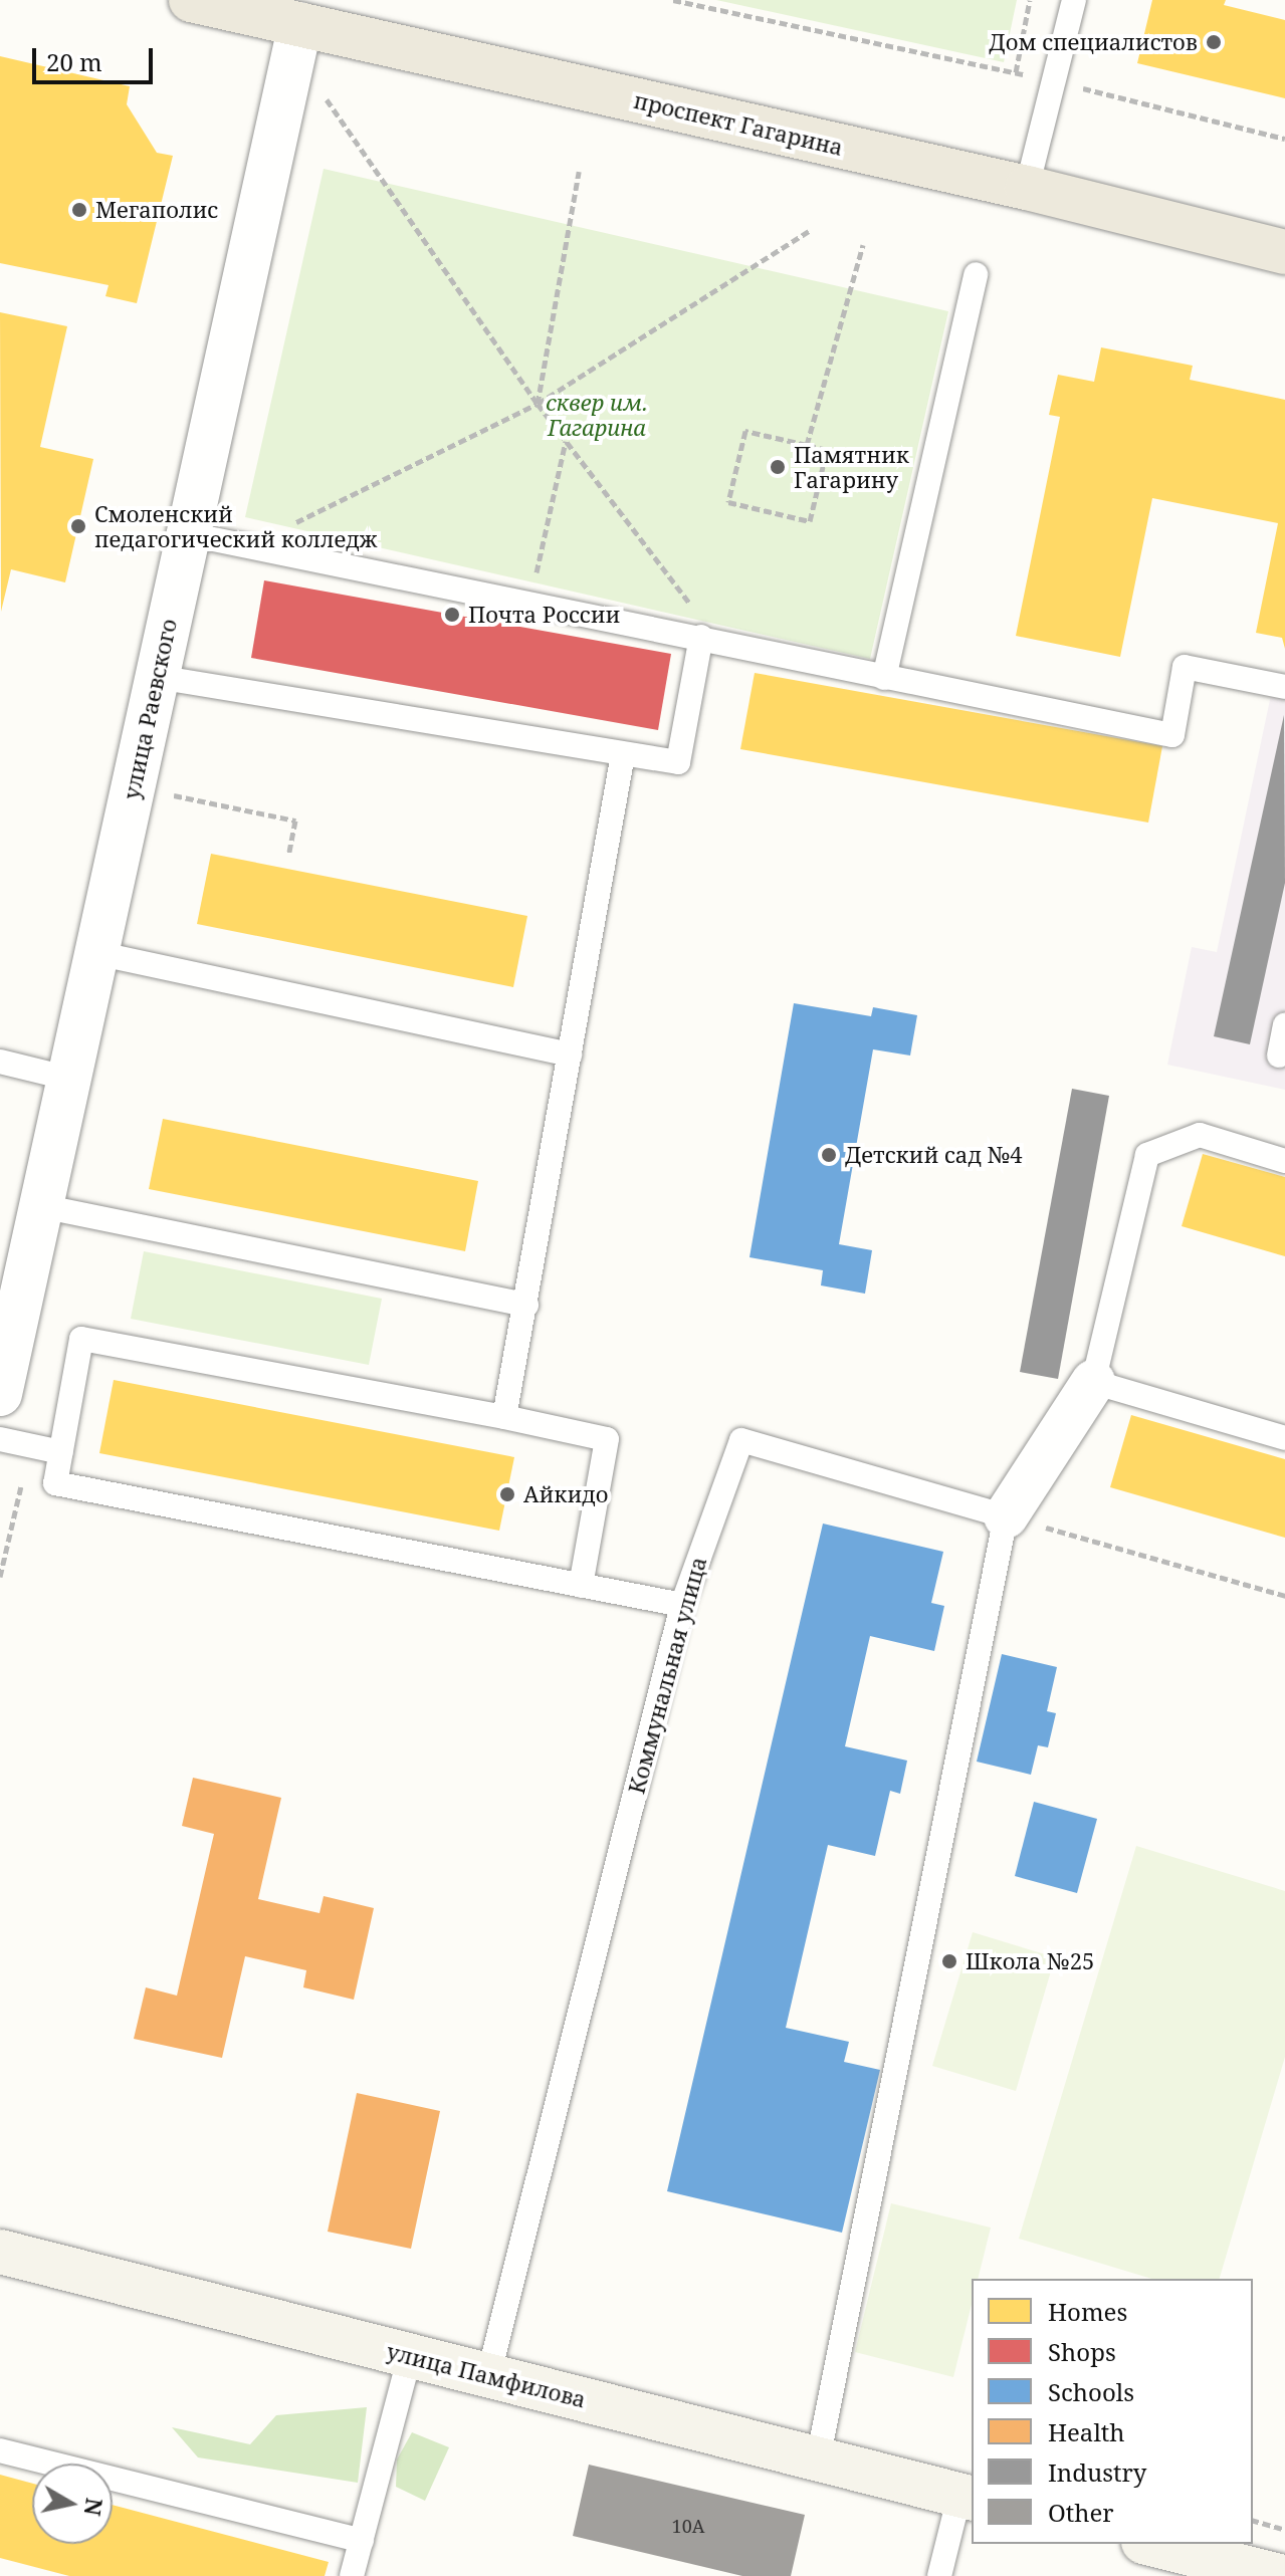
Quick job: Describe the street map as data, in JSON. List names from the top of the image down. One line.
{"streets":{"main road":["проспект Гагарина"],"street":["улица Раевского","улица Памфилова"],"lane":["Коммунальная улица"]},"crossings":[["проспект Гагарина","улица Раевского"],["Коммунальная улица","улица Памфилова"]],"parks":["сквер им. Гагарина"],"places":["Дом специалистов","Мегаполис","Памятник Гагарину","Смоленский педагогический колледж","Почта России","Детский сад №4","Айкидо","Школа №25"],"house_numbers":["10А"],"legend":["Homes","Shops","Schools","Health","Industry","Other"],"scale_bar":"20 m","north":"right"}
